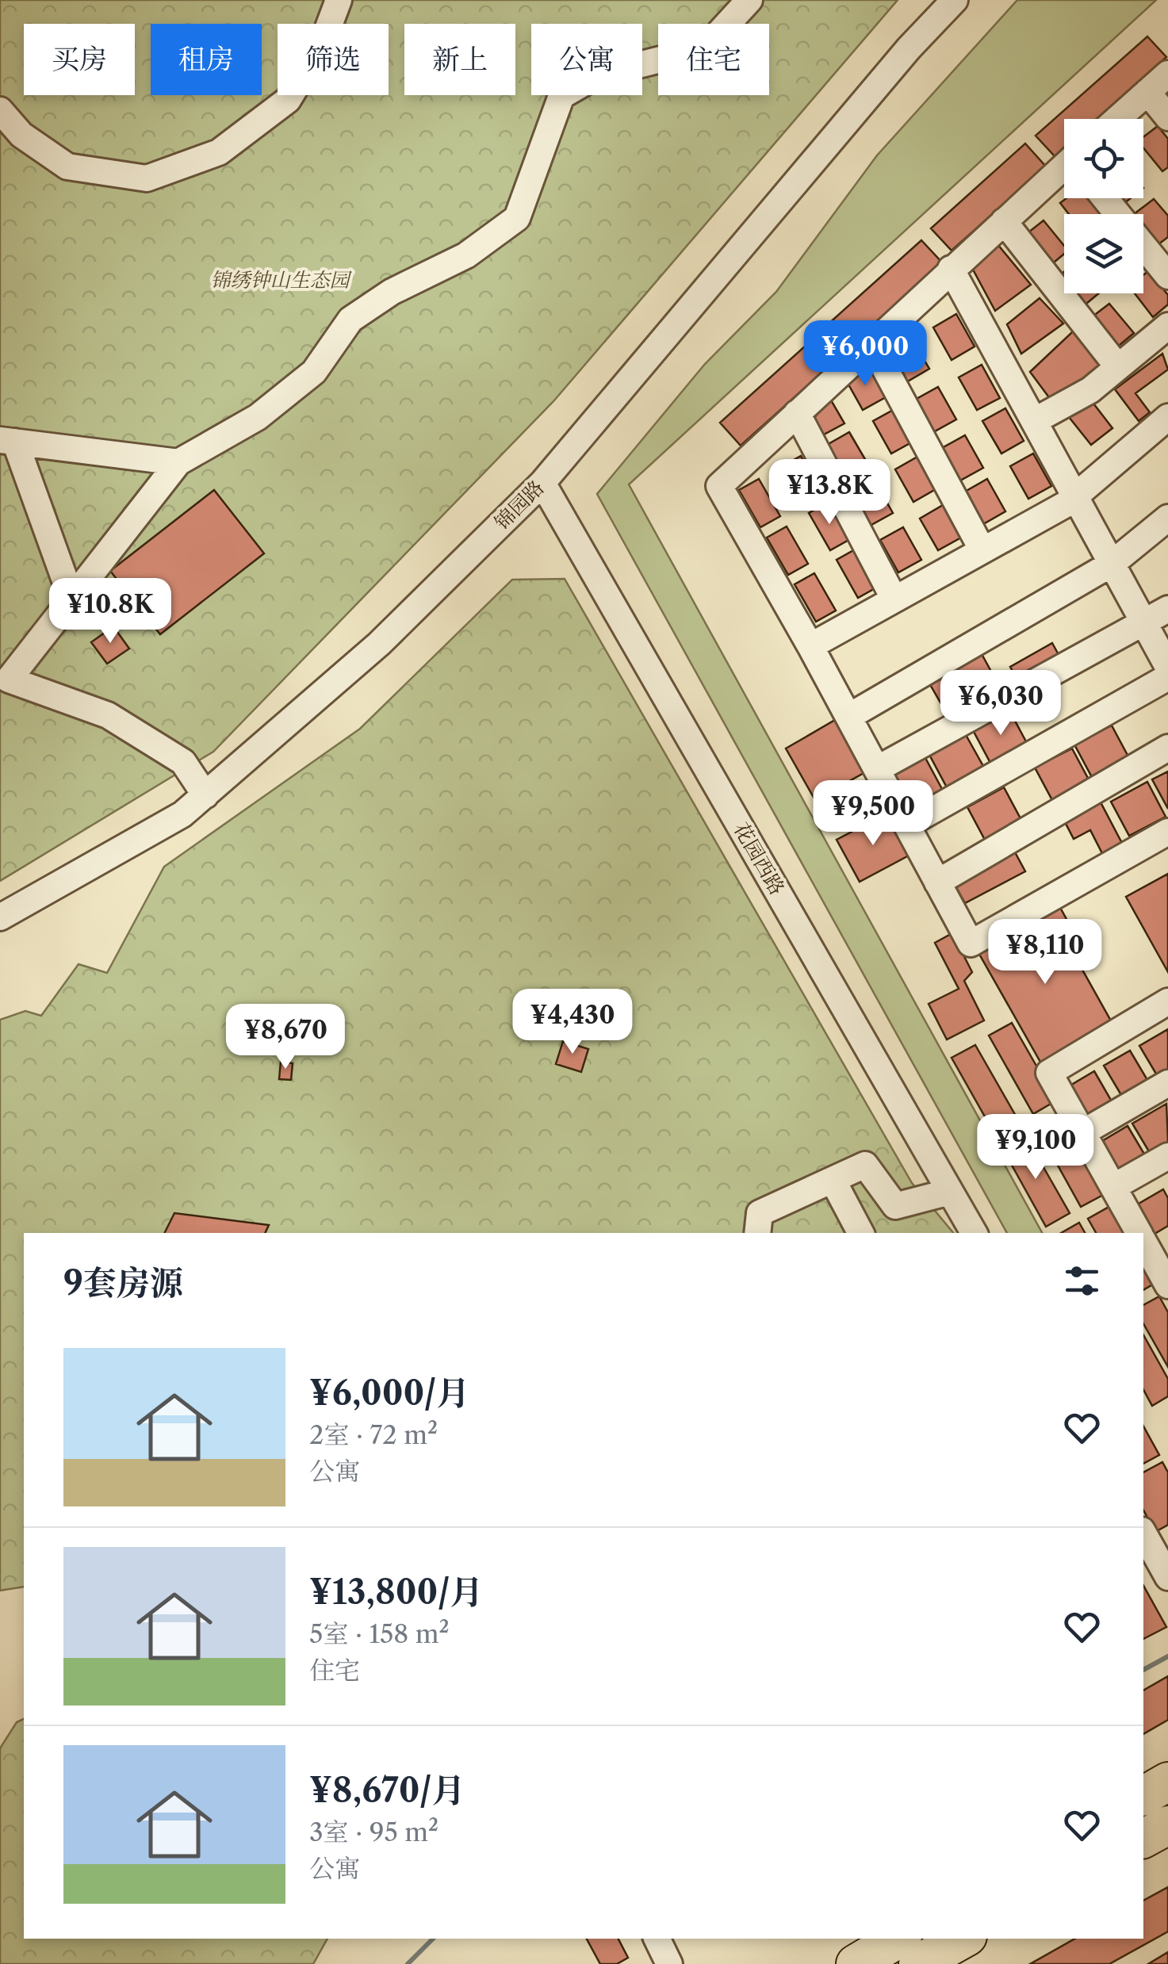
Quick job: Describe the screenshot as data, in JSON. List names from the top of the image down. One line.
{"streets":{"street":["锦园路","花园西路"]},"crossings":[["锦园路","花园西路"]],"parks":["锦绣钟山生态园"],"page":{"chip":["买房","租房","筛选","新上","公寓","住宅"],"price":["¥6,000","¥13.8K","¥10.8K","¥6,030","¥9,500","¥8,110","¥4,430","¥8,670","¥9,100"],"heading":"9套房源","list":[{"name":"¥6,000/月","note":"2室 · 72 m² · 公寓"},{"name":"¥13,800/月","note":"5室 · 158 m² · 住宅"},{"name":"¥8,670/月","note":"3室 · 95 m² · 公寓"}]}}
